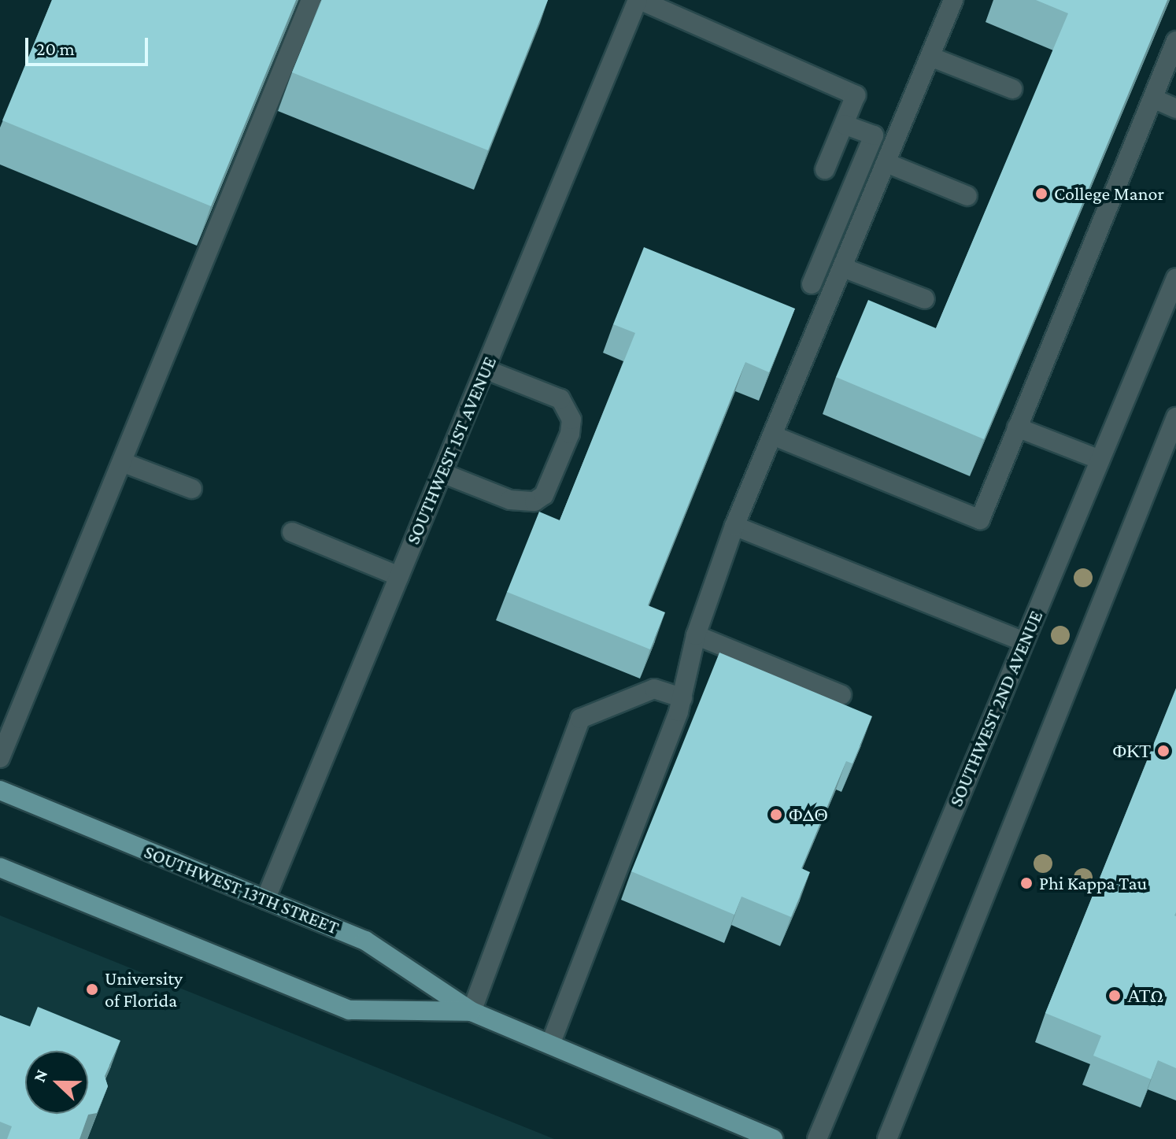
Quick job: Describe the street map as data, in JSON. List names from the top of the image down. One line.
{"streets":{"main road":["SOUTHWEST 13TH STREET"],"street":["SOUTHWEST 1ST AVENUE","SOUTHWEST 2ND AVENUE"]},"crossings":[["SOUTHWEST 1ST AVENUE","SOUTHWEST 13TH STREET"]],"places":["College Manor","ΦΚΤ","ΦΔΘ","Phi Kappa Tau","University of Florida","ΑΤΩ"],"scale_bar":"20 m","north":"left"}
